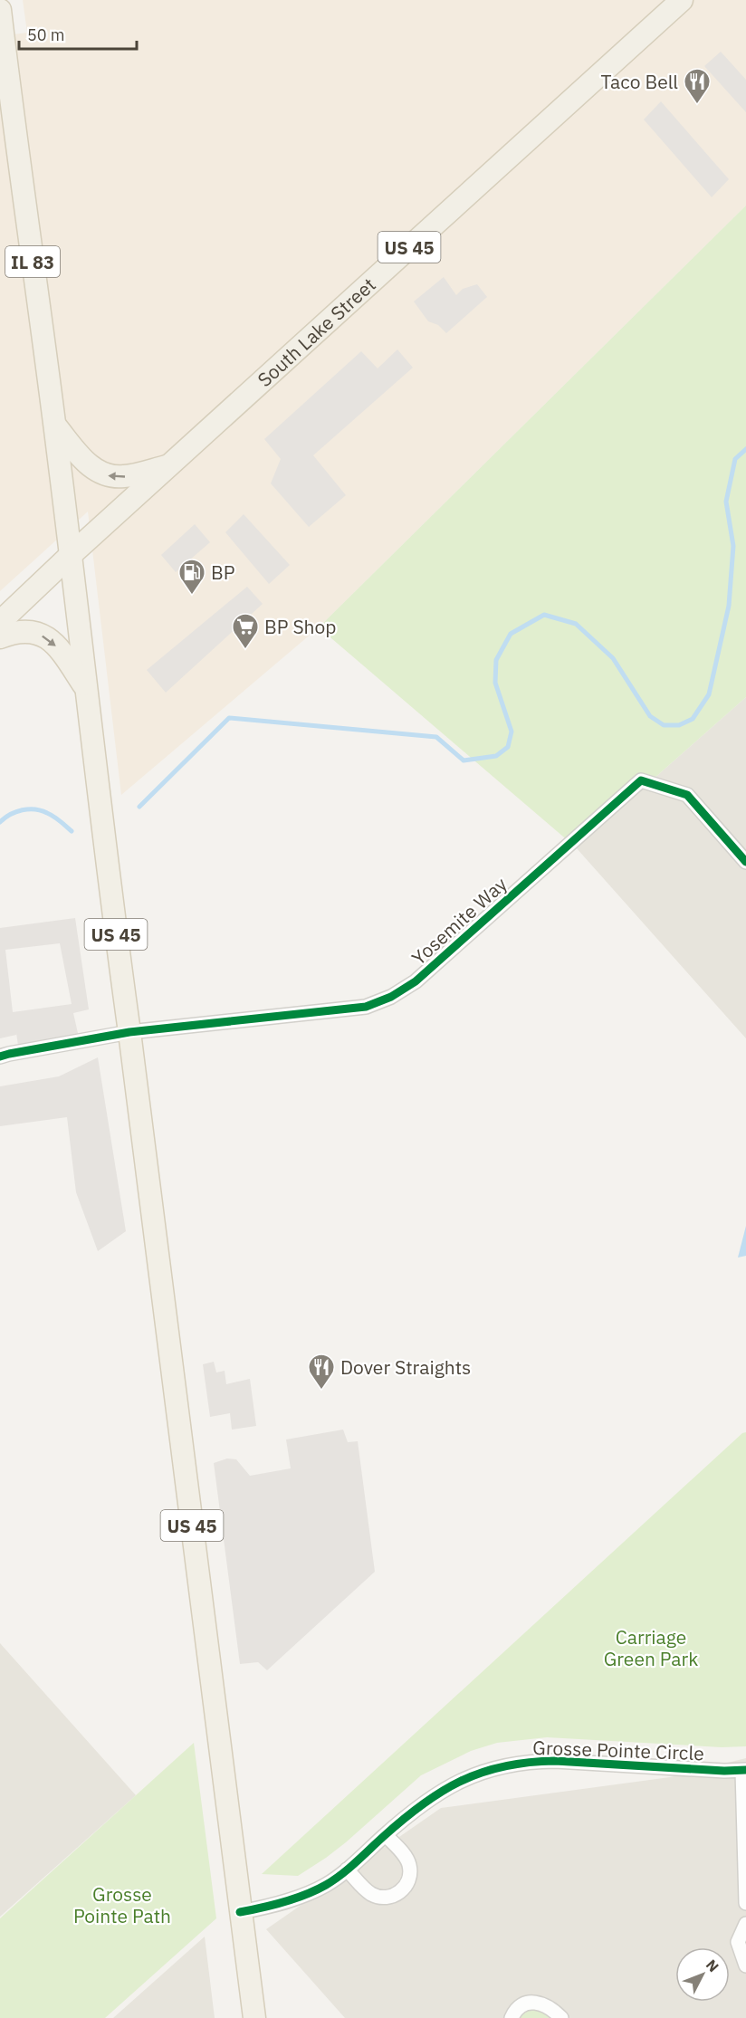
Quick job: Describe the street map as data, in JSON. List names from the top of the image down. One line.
{"streets":{"main road":["US 45","IL 83","South Lake Street"],"street":["Yosemite Way","Grosse Pointe Circle"]},"crossings":[["US 45","IL 83"],["US 45","South Lake Street"],["US 45","Yosemite Way"],["US 45","Grosse Pointe Circle"],["IL 83","South Lake Street"]],"parks":["Carriage Green Park","Grosse Pointe Path"],"places":{"restaurant":["Taco Bell","Dover Straights"],"fuel station":["BP"],"supermarket":["BP Shop"]},"scale_bar":"50 m","north":"top right"}
